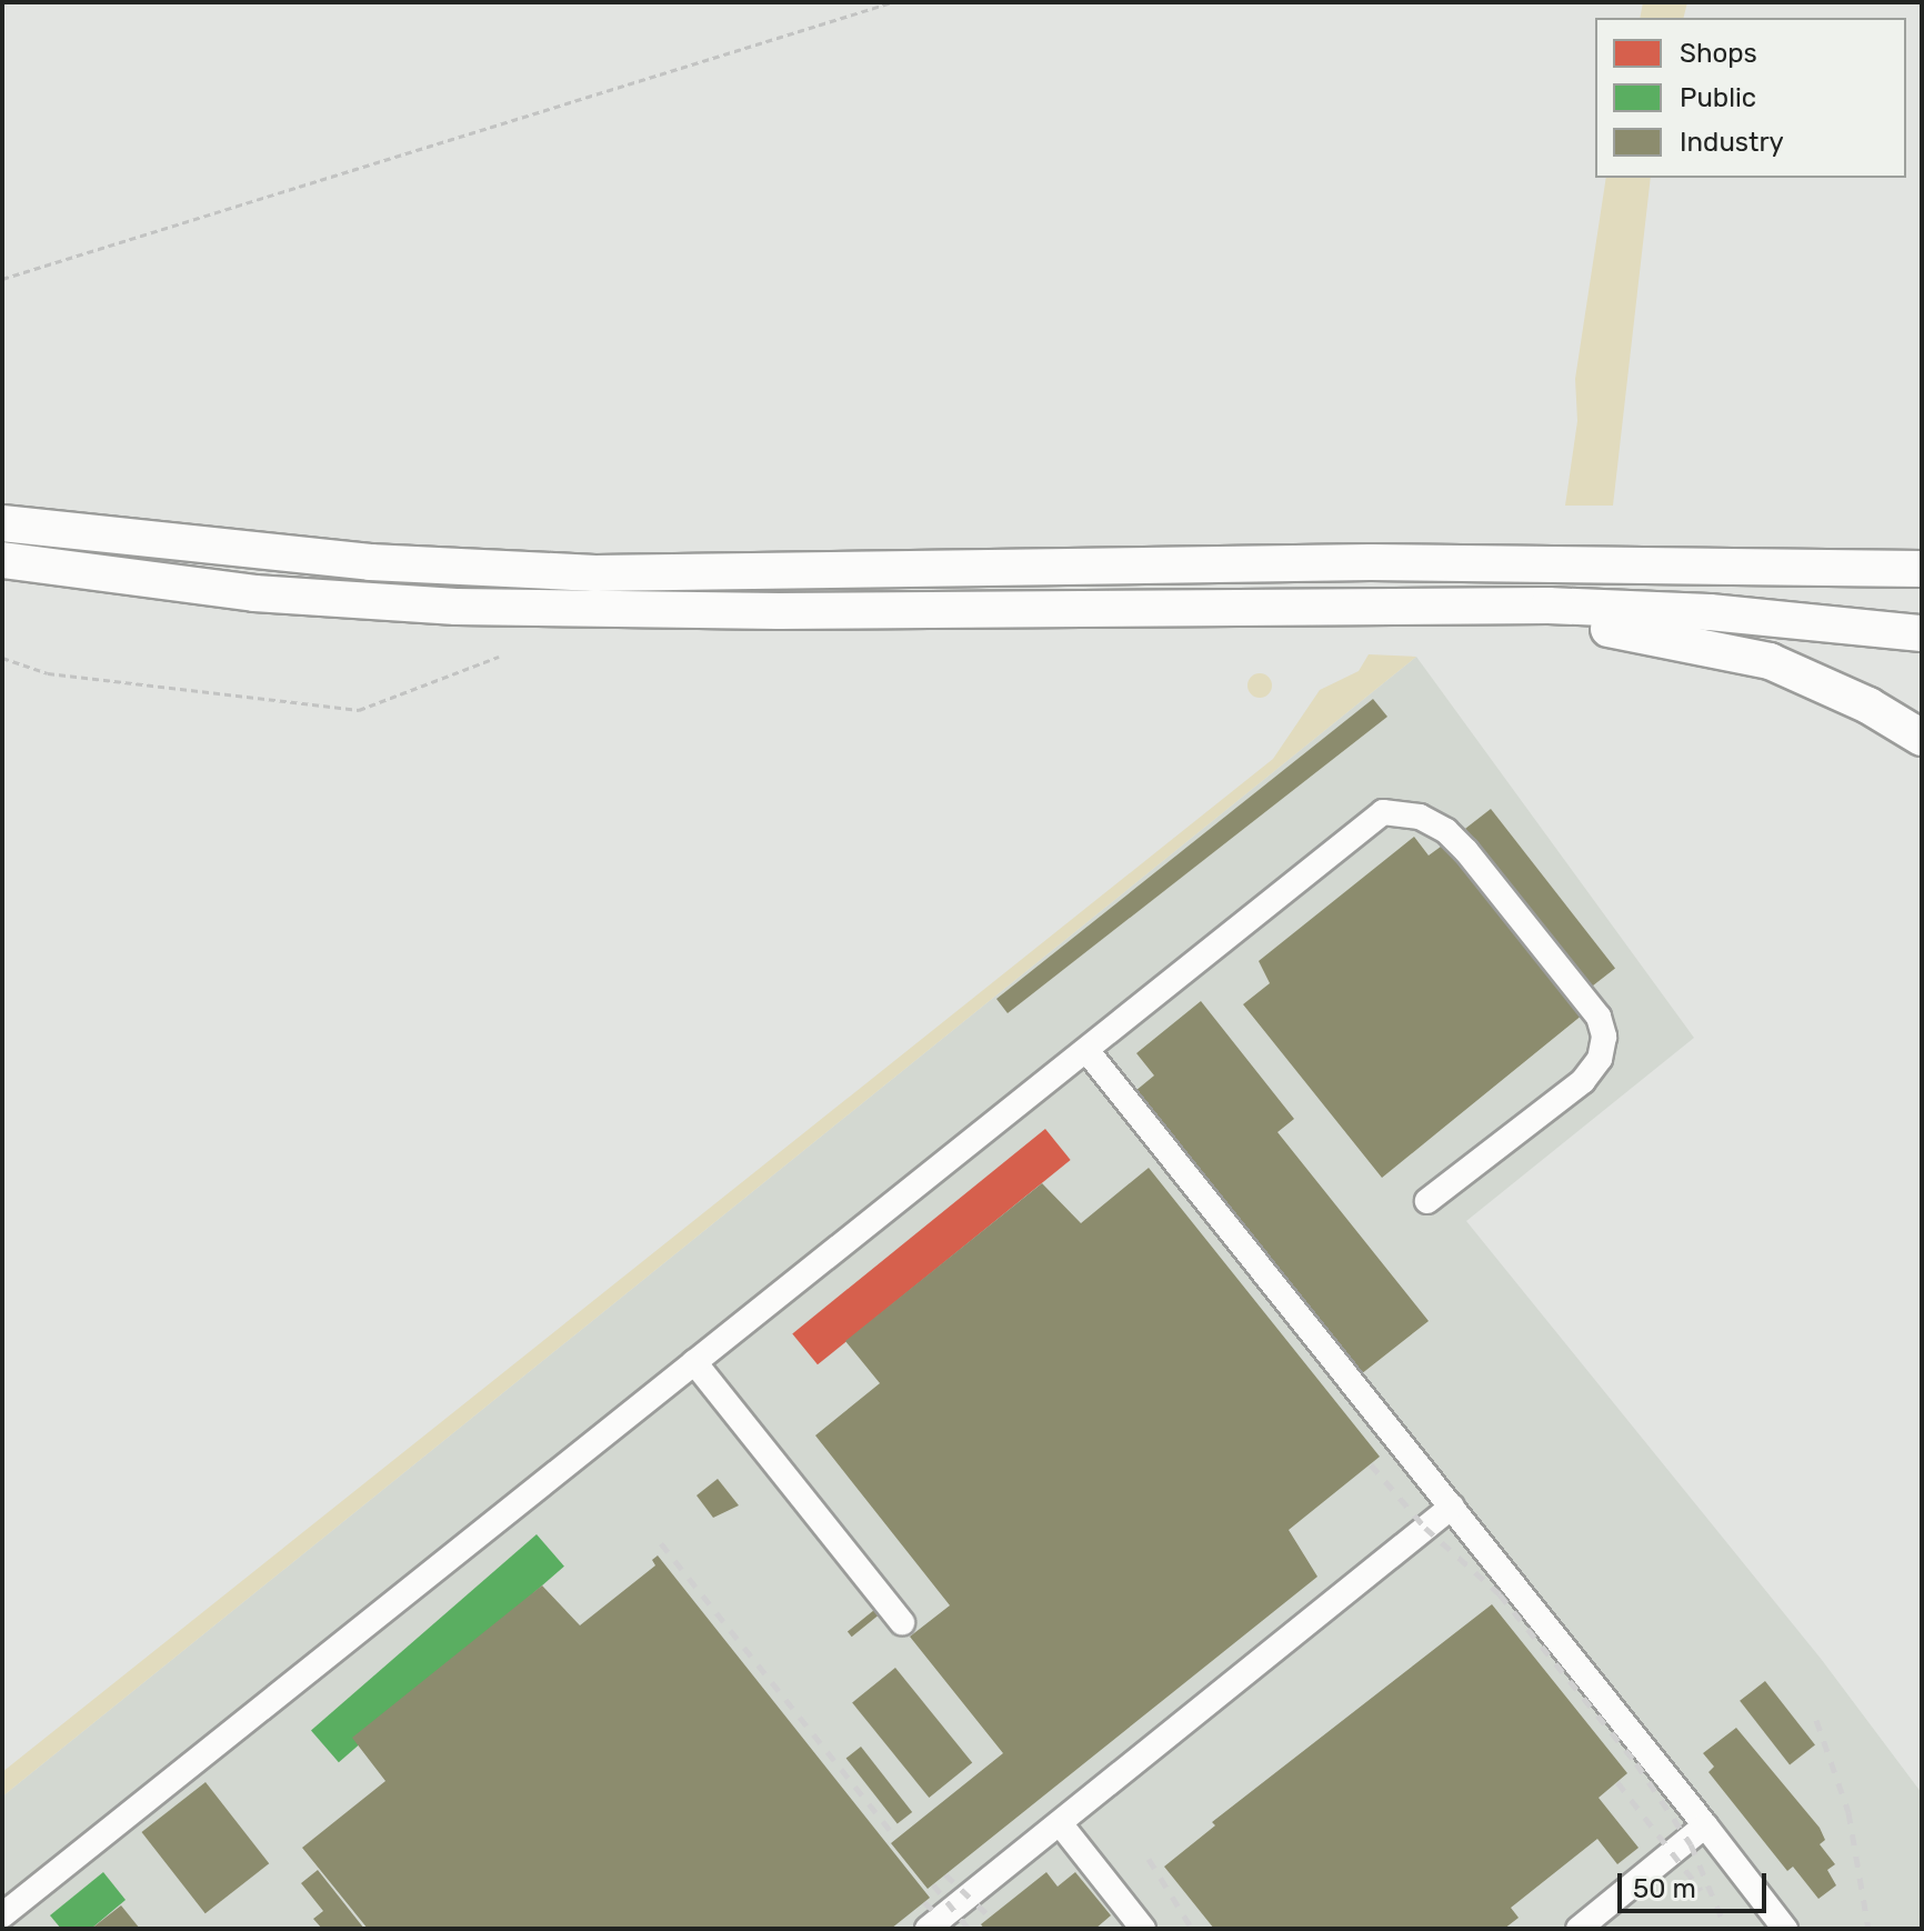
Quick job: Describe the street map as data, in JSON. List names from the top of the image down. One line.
{"legend":["Shops","Public","Industry"],"scale_bar":"50 m"}
